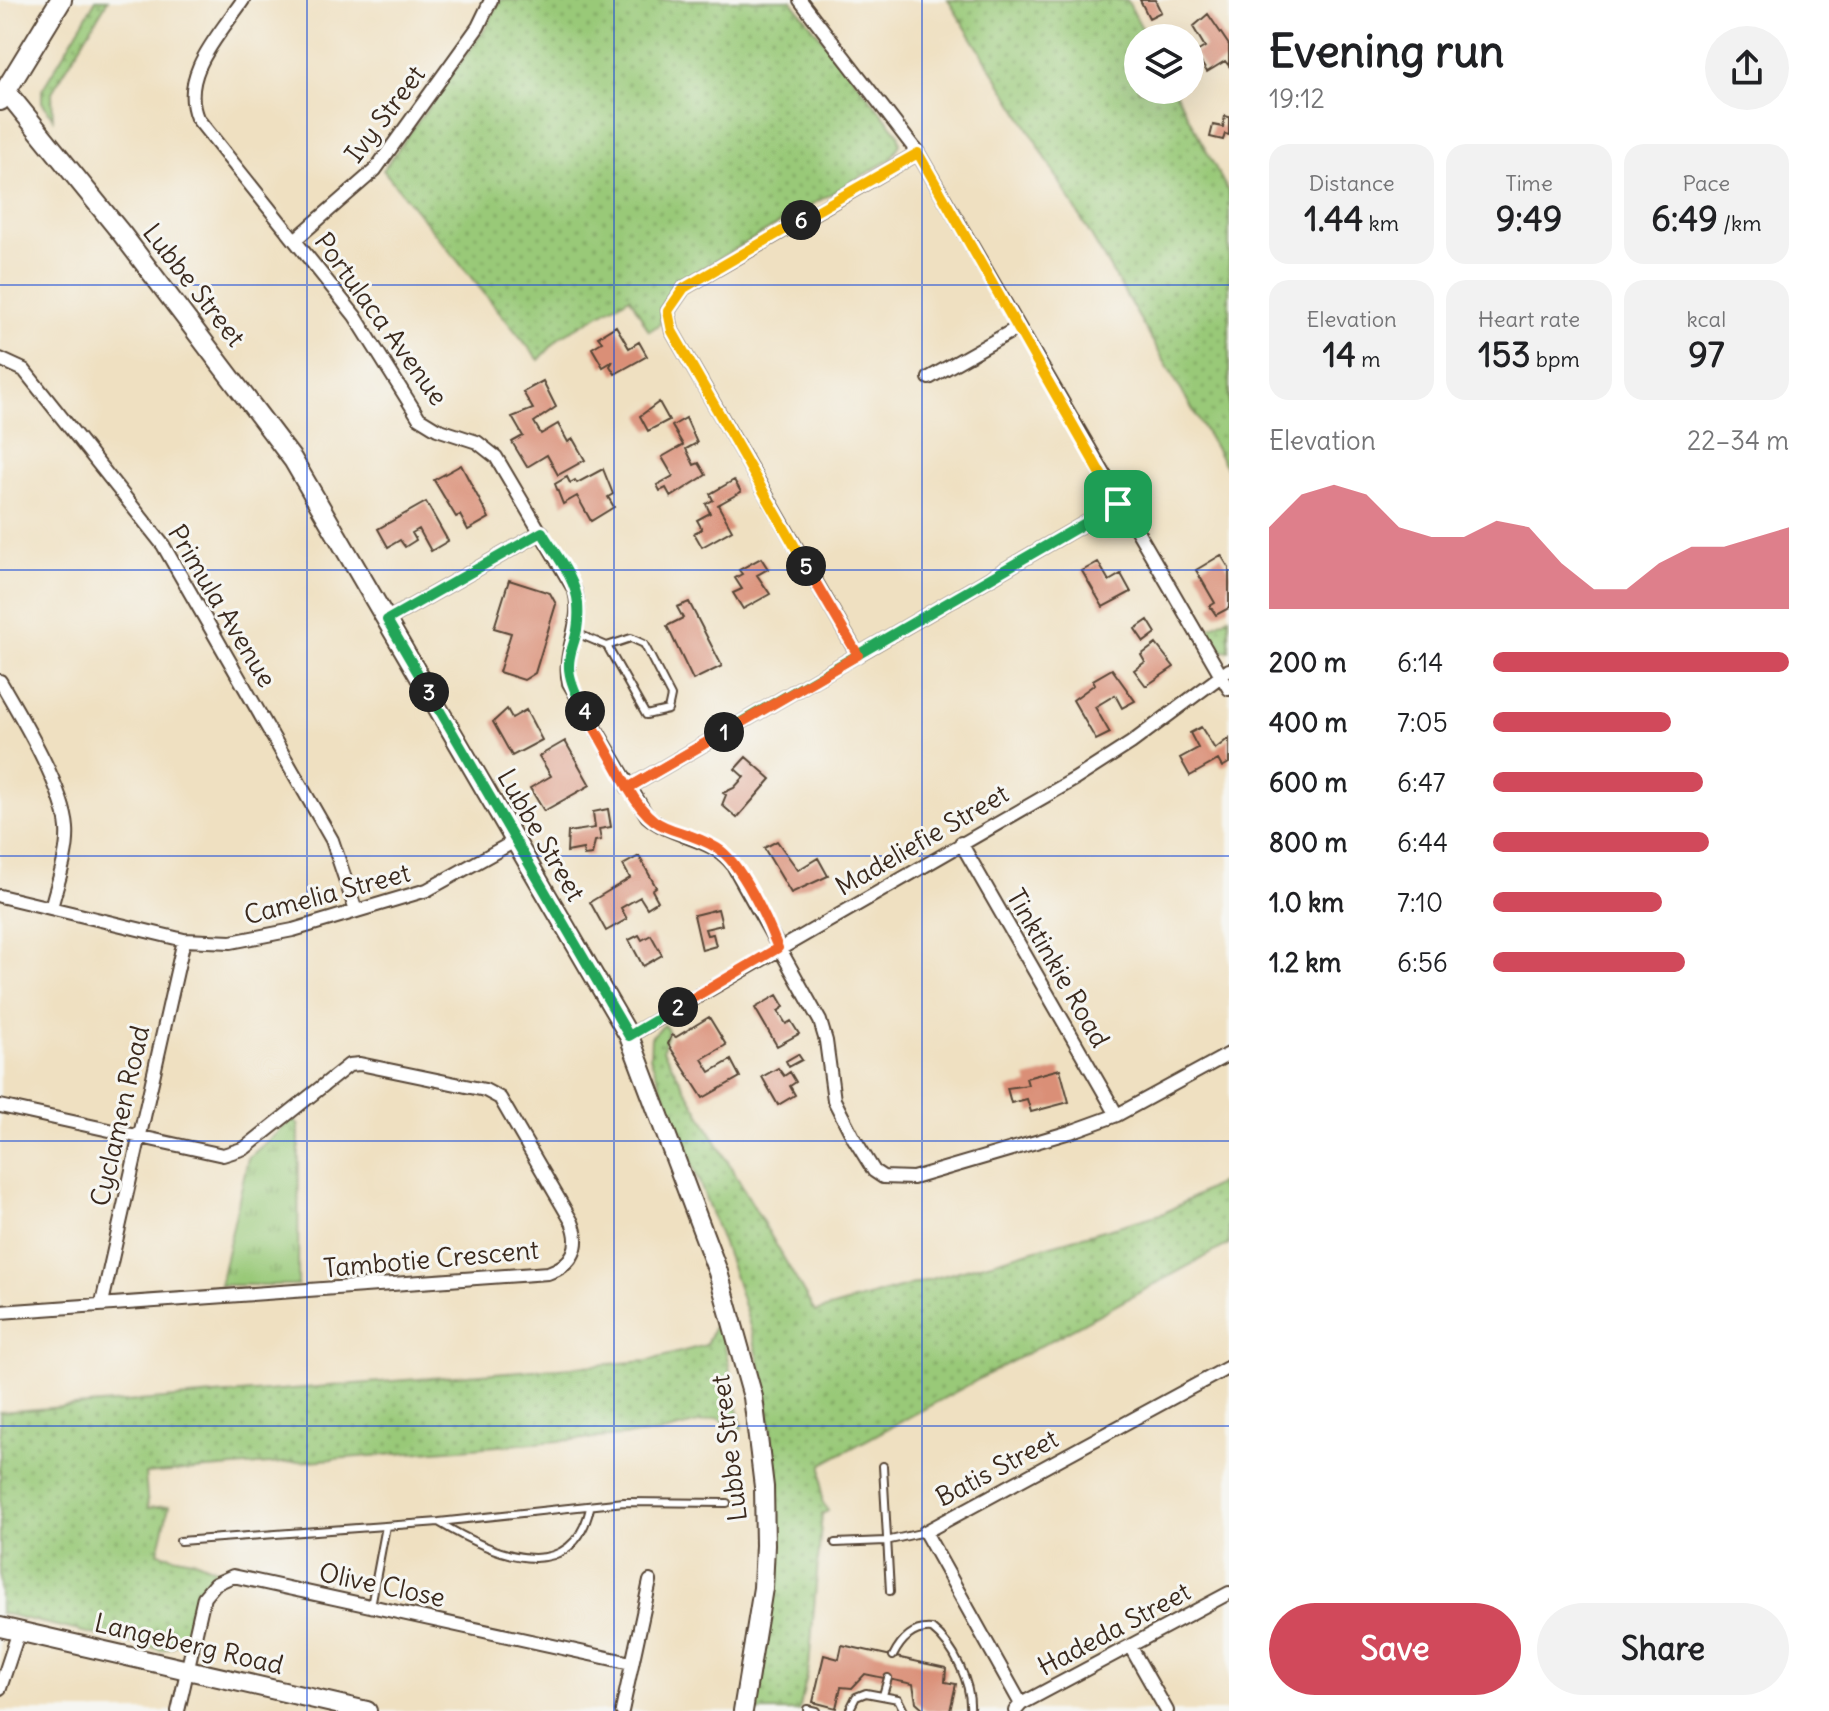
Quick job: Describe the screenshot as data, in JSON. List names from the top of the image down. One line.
{"streets":{"main road":["Lubbe Street","Langeberg Road"],"street":["Ivy Street","Portulaca Avenue","Primula Avenue","Madeliefie Street","Camelia Street","Tinktinkie Road","Cyclamen Road","Tambotie Crescent","Batis Street","Olive Close","Hadeda Street"]},"crossings":[["Ivy Street","Portulaca Avenue"],["Lubbe Street","Madeliefie Street"],["Lubbe Street","Camelia Street"],["Portulaca Avenue","Madeliefie Street"],["Portulaca Avenue","Tinktinkie Road"],["Primula Avenue","Camelia Street"],["Madeliefie Street","Tinktinkie Road"],["Camelia Street","Cyclamen Road"],["Cyclamen Road","Tambotie Crescent"],["Batis Street","Hadeda Street"],["Olive Close","Langeberg Road"]],"page":{"heading":["Evening run","19:12"],"stats":[["Distance","1.44 km"],["Time","9:49"],["Pace","6:49 /km"],["Elevation","14 m"],["Heart rate","153 bpm"],["kcal","97"]],"pins":["6","5","3","4","1","2"],"chart":["Elevation","22–34 m"],"list":[{"name":"200 m","note":"6:14"},{"name":"400 m","note":"7:05"},{"name":"600 m","note":"6:47"},{"name":"800 m","note":"6:44"},{"name":"1.0 km","note":"7:10"},{"name":"1.2 km","note":"6:56"}],"buttons":["Save","Share"]}}
